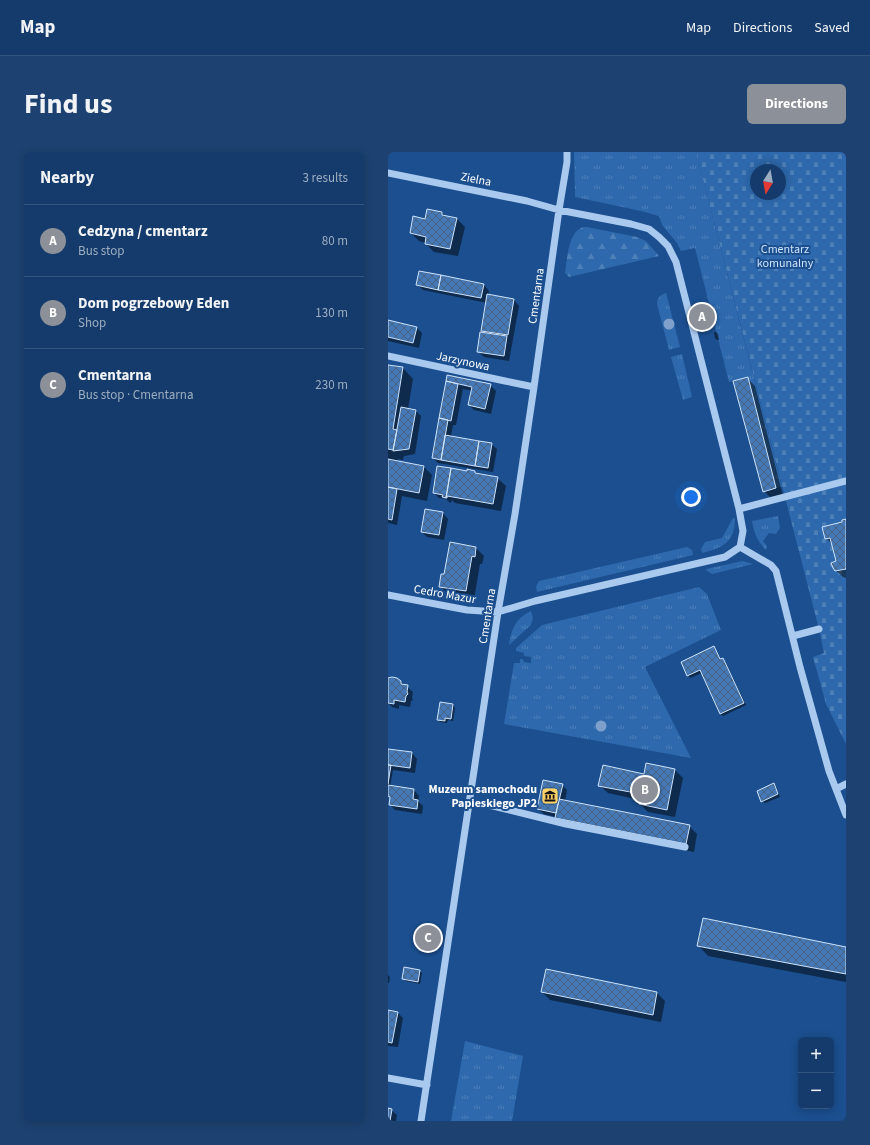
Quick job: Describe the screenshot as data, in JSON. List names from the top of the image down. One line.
{"streets":{"street":["Zielna","Cmentarna","Jarzynowa","Cedro Mazur"]},"crossings":[["Zielna","Cmentarna"],["Cmentarna","Jarzynowa"],["Cmentarna","Cedro Mazur"]],"parks":["Cmentarz komunalny"],"places":{"museum":["Muzeum samochodu Papieskiego JP2"]},"north":"bottom","page":{"header":"Map","nav":["Map","Directions","Saved"],"title":"Find us","buttons":"Directions","heading":["Nearby","3 results"],"list":[{"mark":"A","name":"Cedzyna / cmentarz","note":"Bus stop","value":"80 m"},{"mark":"B","name":"Dom pogrzebowy Eden","note":"Shop","value":"130 m"},{"mark":"C","name":"Cmentarna","note":"Bus stop · Cmentarna","value":"230 m"}],"pins":["A","B","C"],"map_buttons":["+","−"]}}
